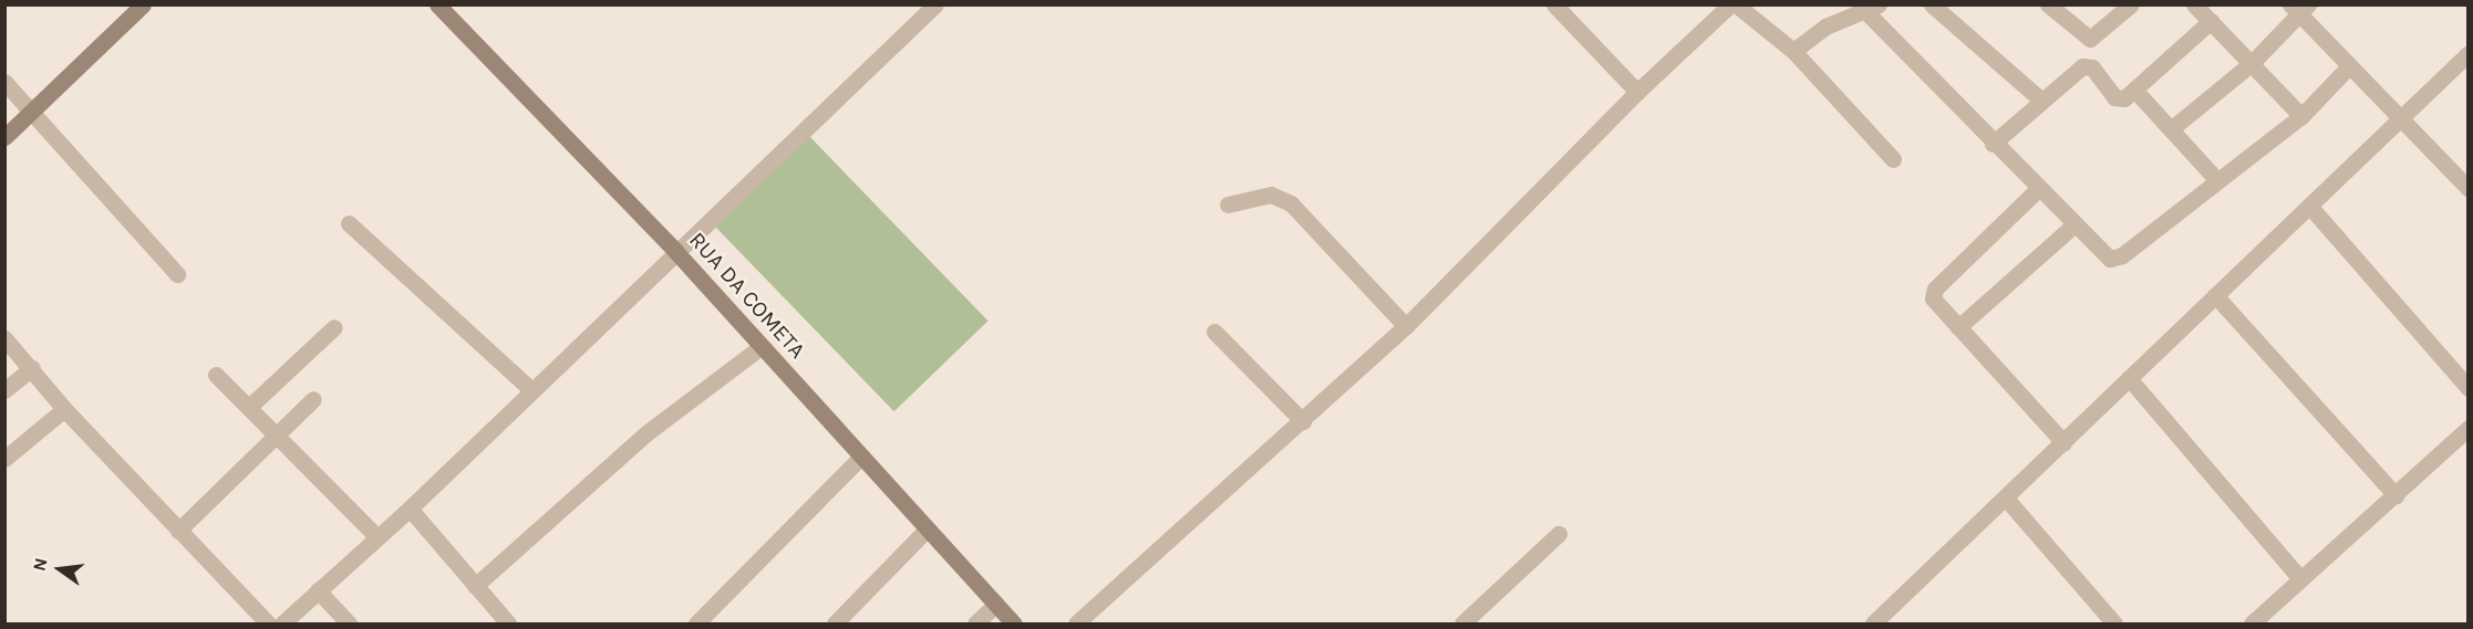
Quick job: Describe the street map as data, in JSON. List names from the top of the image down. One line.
{"streets":{"street":["RUA DA COMETA"]},"north":"left"}
